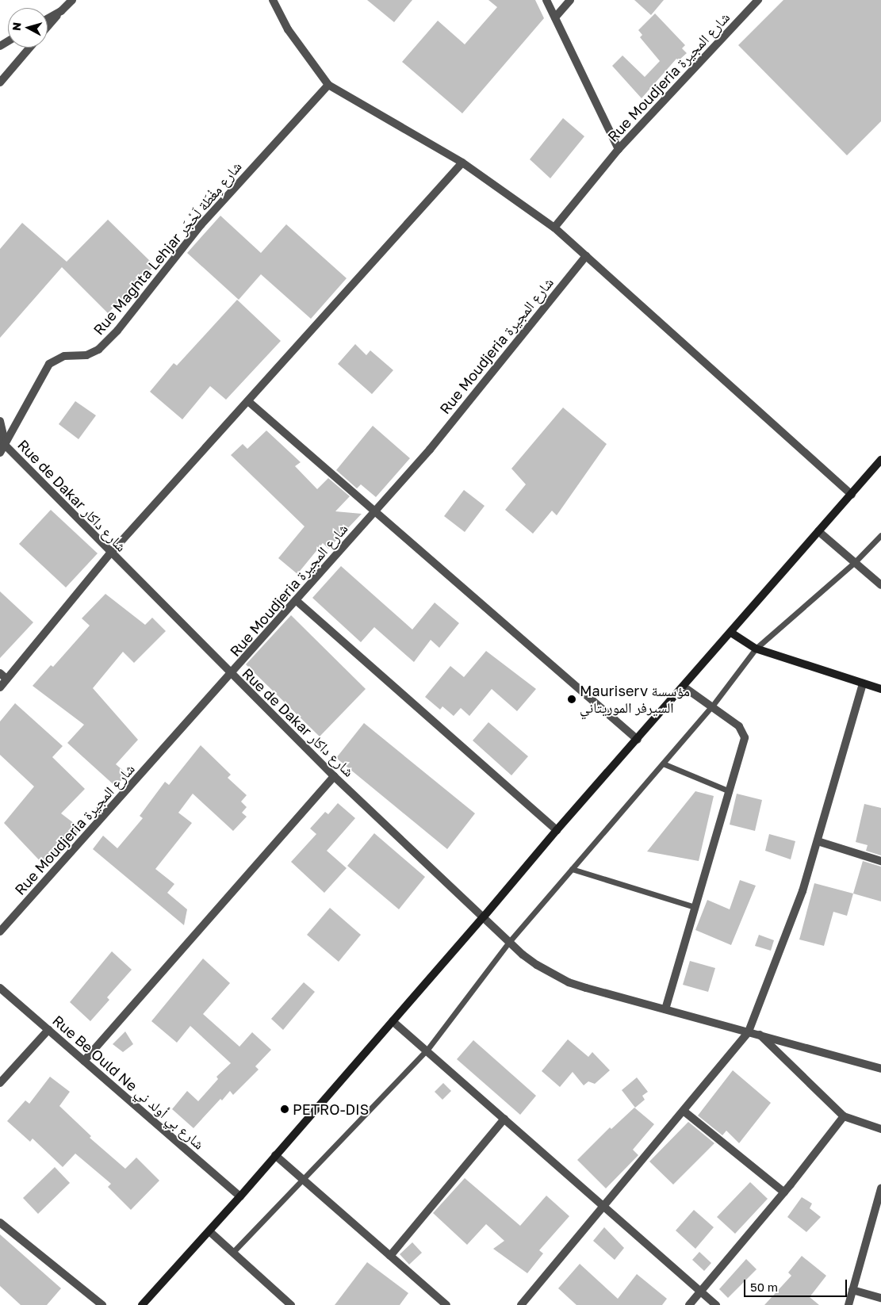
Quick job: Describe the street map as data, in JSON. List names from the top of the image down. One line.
{"streets":{"street":["Rue Moudjeria شارع المجيرة","Rue Maghta Lehjar شارع مِغْطَة لَحْجَر","Rue de Dakar شارع داكار","Rue Be Ould Ne شارع بي أولد ني"]},"crossings":[["Rue Moudjeria شارع المجيرة","Rue de Dakar شارع داكار"],["Rue Maghta Lehjar شارع مِغْطَة لَحْجَر","Rue de Dakar شارع داكار"]],"places":["Mauriserv مؤسسة السيرفر الموريتاني","PETRO-DIS"],"scale_bar":"50 m","north":"left"}
